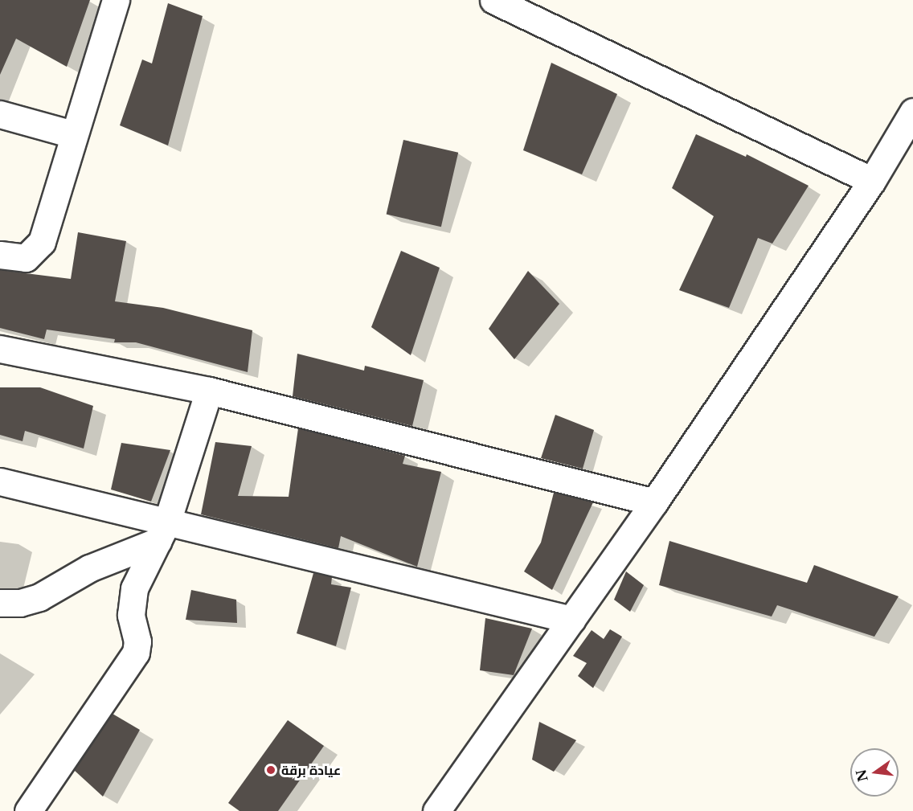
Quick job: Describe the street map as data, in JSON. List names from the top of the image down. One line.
{"places":["عيادة برقة"],"north":"left"}
